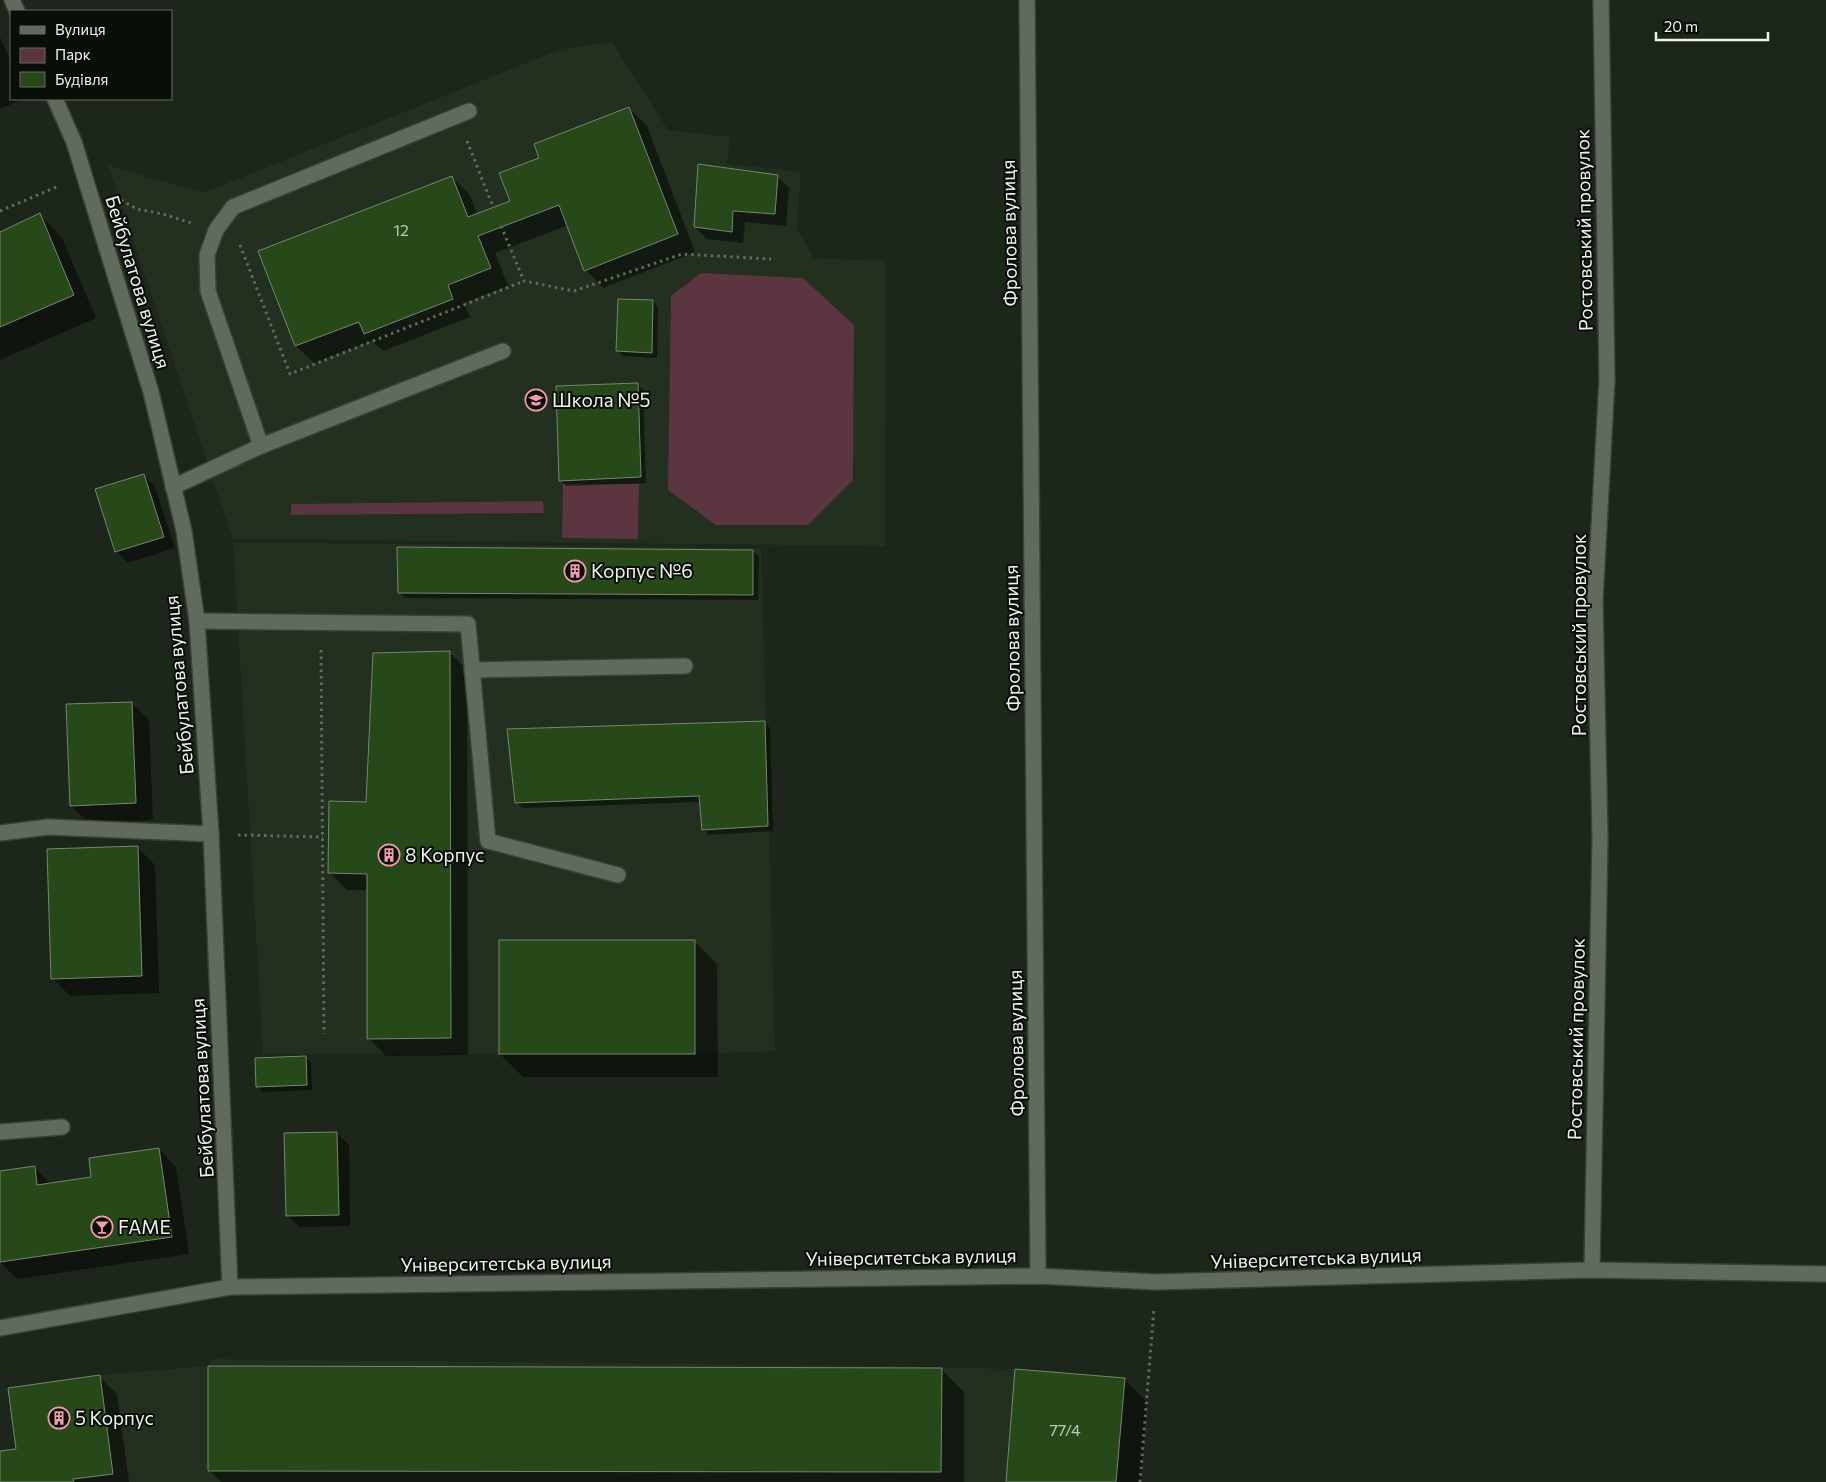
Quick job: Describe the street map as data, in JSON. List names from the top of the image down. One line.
{"streets":{"street":["Ростовський провулок","Фролова вулиця","Бейбулатова вулиця","Університетська вулиця"]},"crossings":[["Ростовський провулок","Університетська вулиця"],["Фролова вулиця","Університетська вулиця"],["Бейбулатова вулиця","Університетська вулиця"]],"places":{"school or university":["Школа №5"],"building":["Корпус №6","8 Корпус","5 Корпус"],"bar":["FAME"]},"house_numbers":["12","77/4"],"legend":["Вулиця","Парк","Будівля"],"scale_bar":"20 m"}
